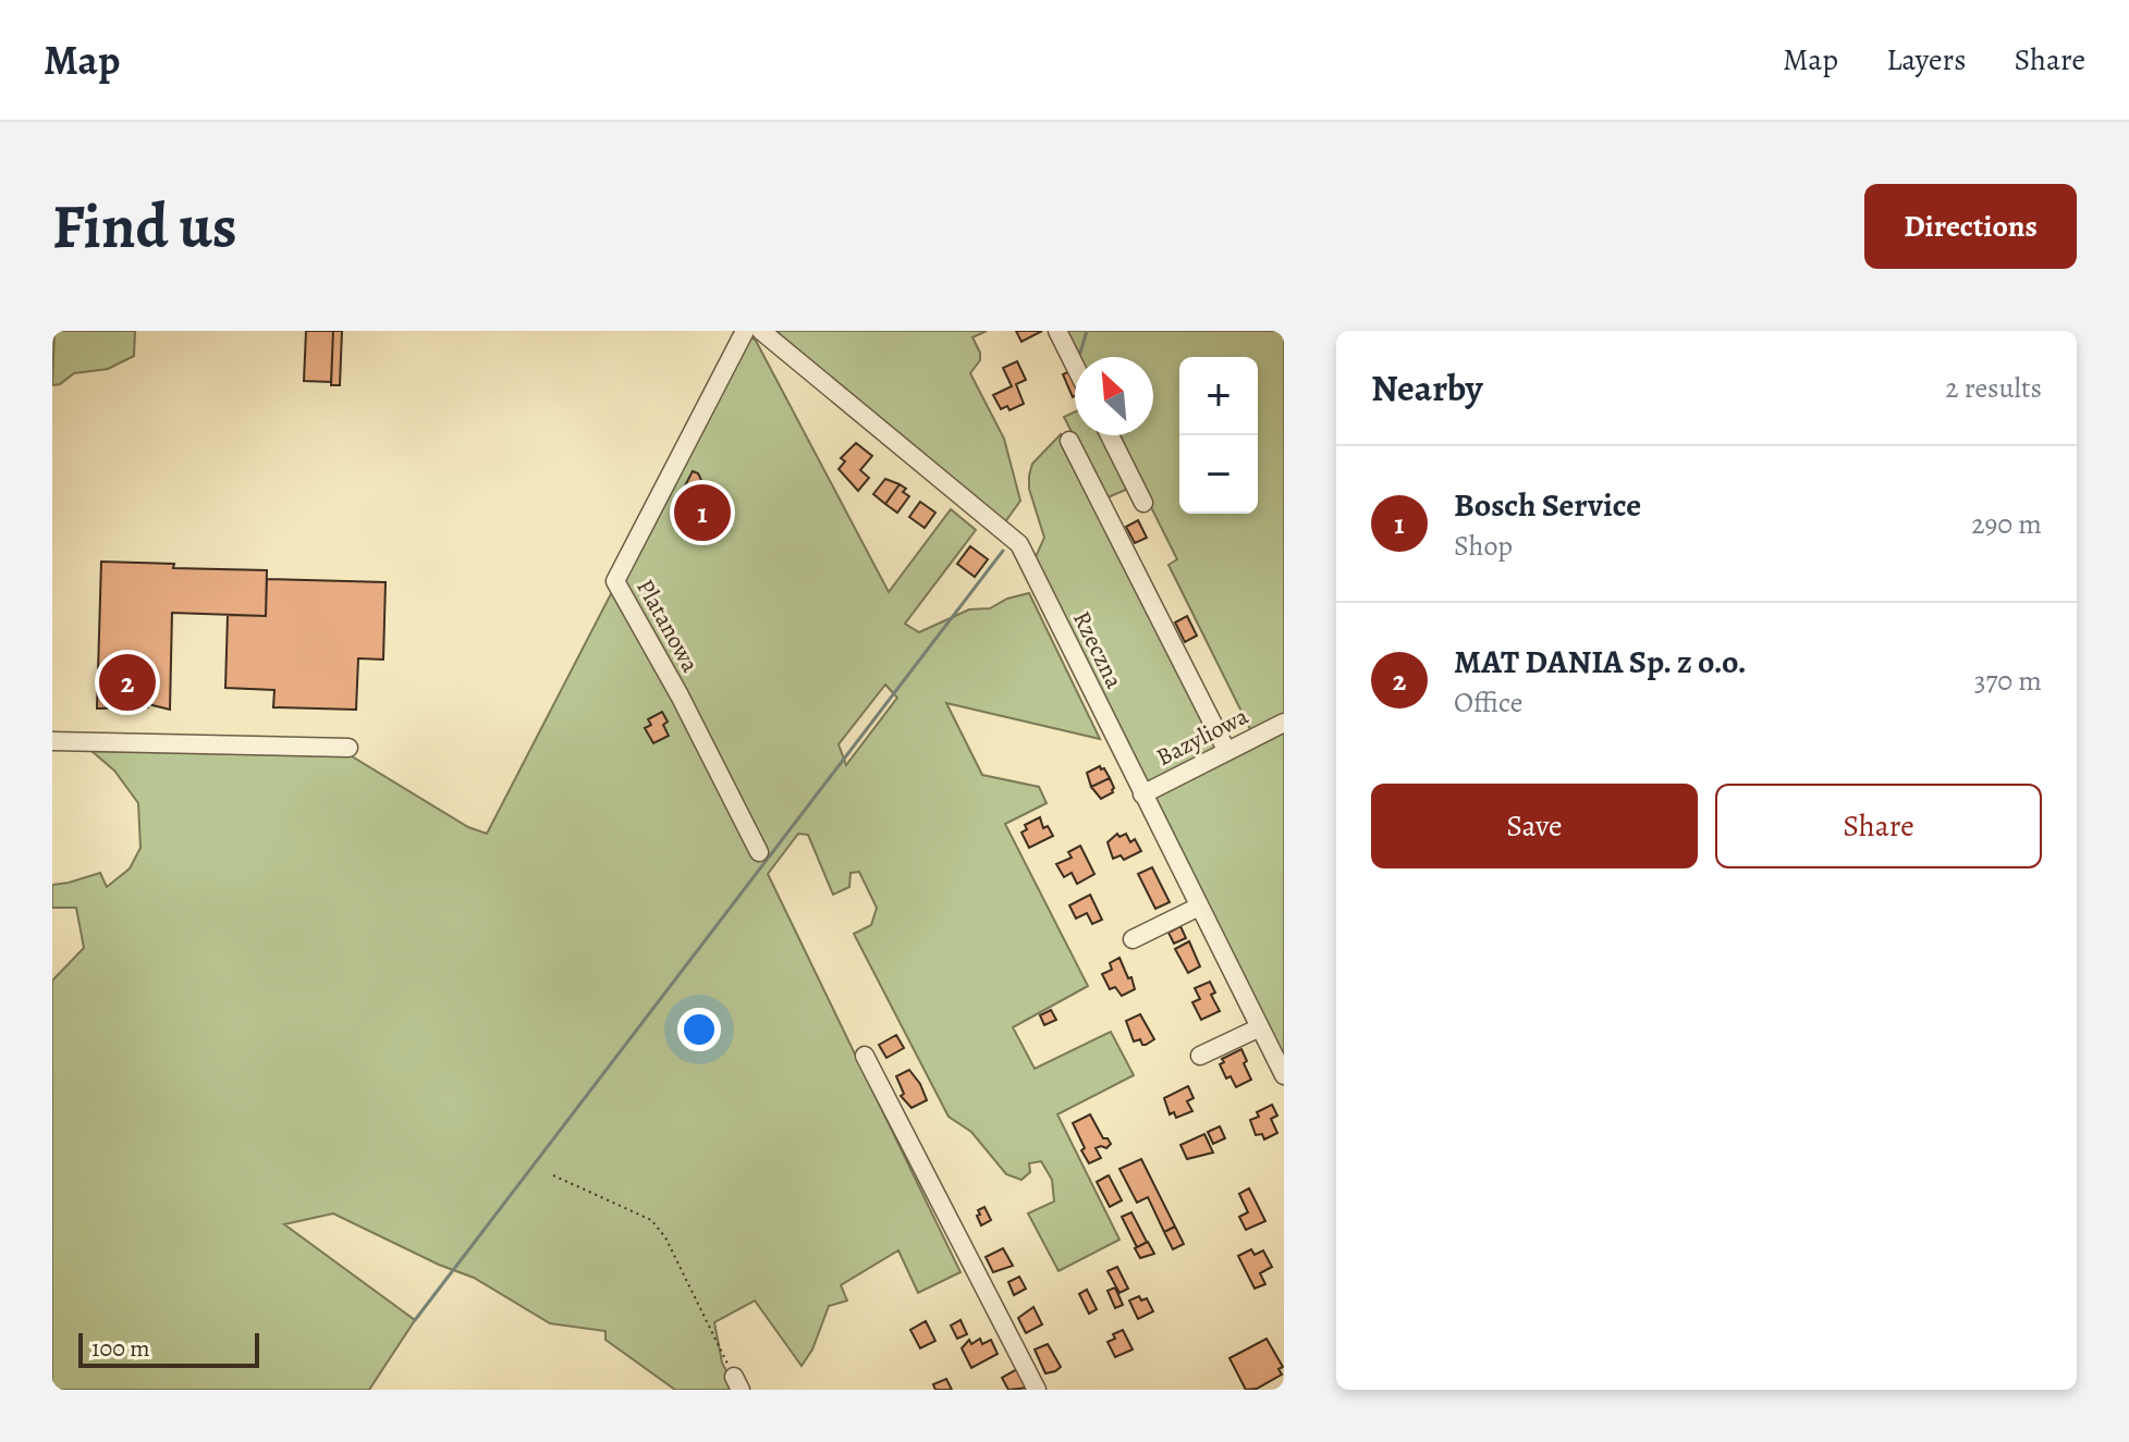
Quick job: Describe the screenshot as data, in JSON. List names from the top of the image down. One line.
{"streets":{"street":["Platanowa","Rzeczna","Bazyliowa"]},"crossings":[["Rzeczna","Bazyliowa"]],"scale_bar":"100 m","north":"top left","page":{"header":"Map","nav":["Map","Layers","Share"],"buttons":["Directions",["Save","Share"]],"title":"Find us","heading":["Nearby","2 results"],"map_buttons":["+","−"],"list":[{"mark":"1","name":"Bosch Service","note":"Shop","value":"290 m"},{"mark":"2","name":"MAT DANIA Sp. z o.o.","note":"Office","value":"370 m"}],"pins":["1","2"],"scale":"100 m"}}
